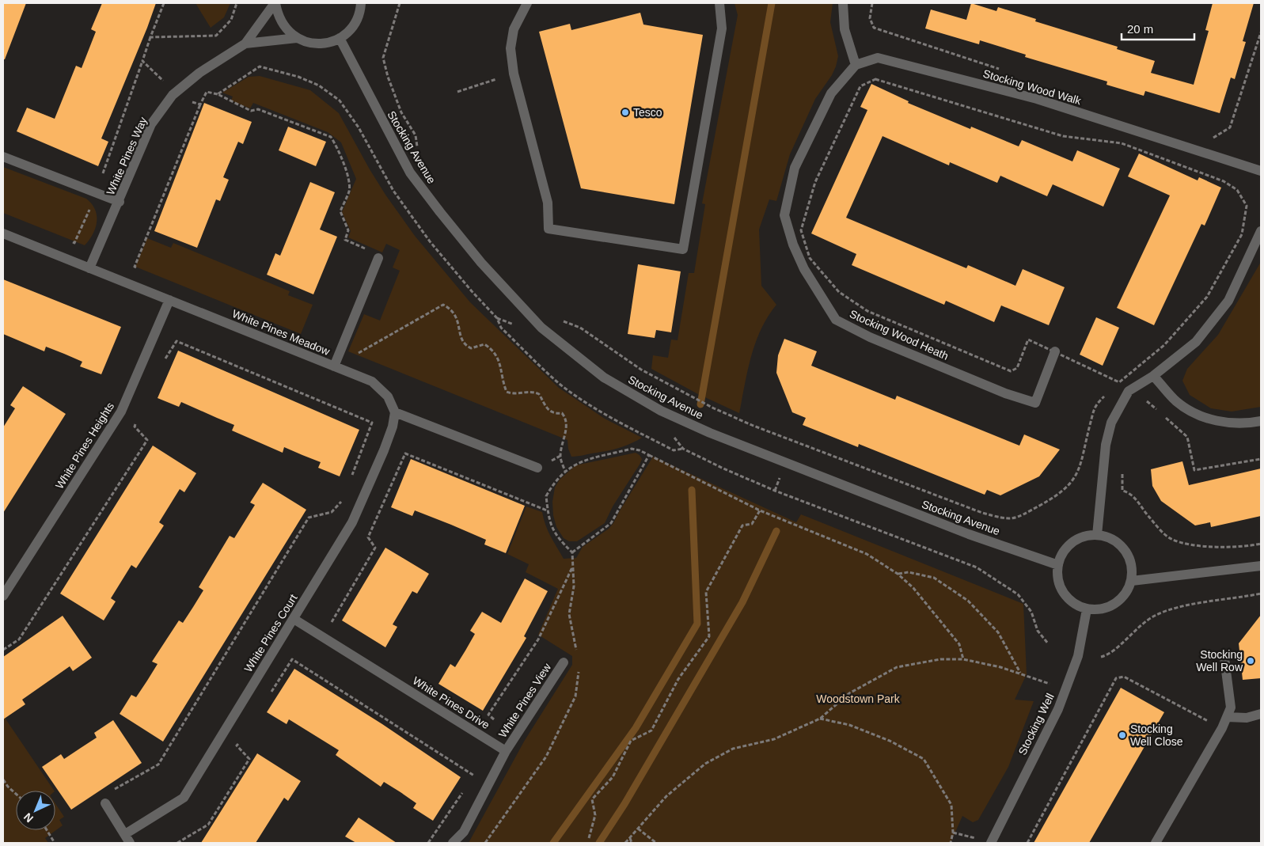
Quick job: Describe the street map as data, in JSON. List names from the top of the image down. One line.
{"streets":{"street":["Stocking Wood Walk","Stocking Avenue","White Pines Way","White Pines Meadow","Stocking Wood Heath","White Pines Heights","White Pines Court","White Pines View","White Pines Drive","Stocking Well"]},"crossings":[["Stocking Wood Walk","Stocking Wood Heath"],["Stocking Avenue","Stocking Well"],["White Pines Way","White Pines Meadow"],["White Pines Meadow","White Pines Heights"],["White Pines Meadow","White Pines Court"],["White Pines Court","White Pines Drive"],["White Pines View","White Pines Drive"]],"parks":["Woodstown Park"],"places":["Tesco","Stocking Well Row","Stocking Well Close"],"scale_bar":"20 m","north":"bottom left"}
